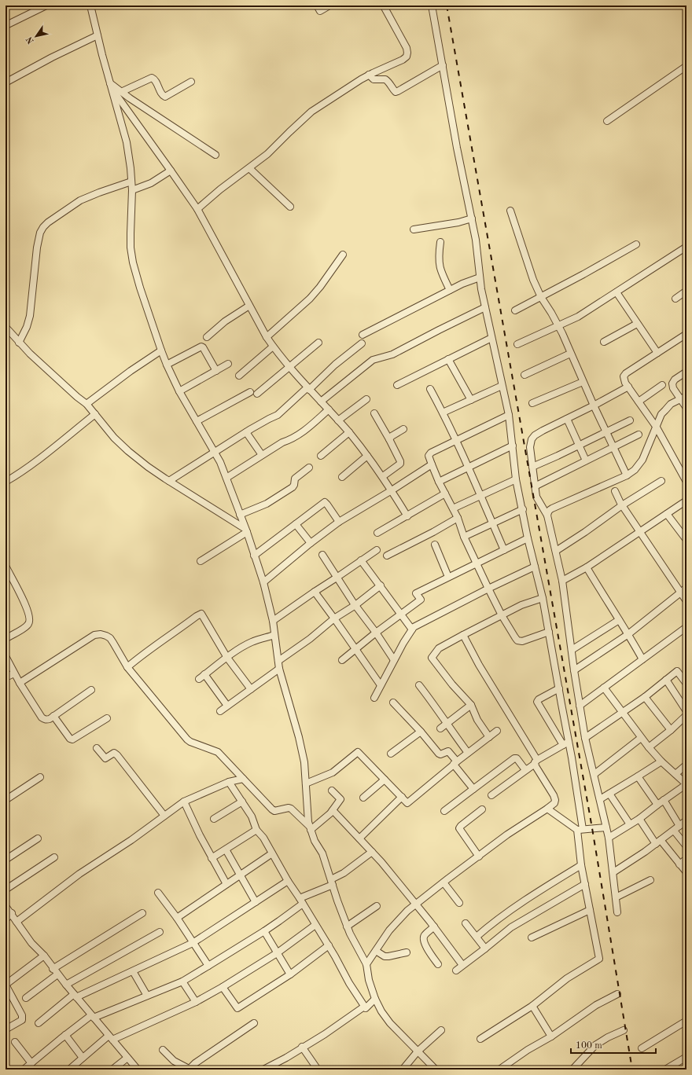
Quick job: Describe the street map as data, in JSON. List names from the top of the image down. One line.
{"scale_bar":"100 m","north":"bottom left"}
